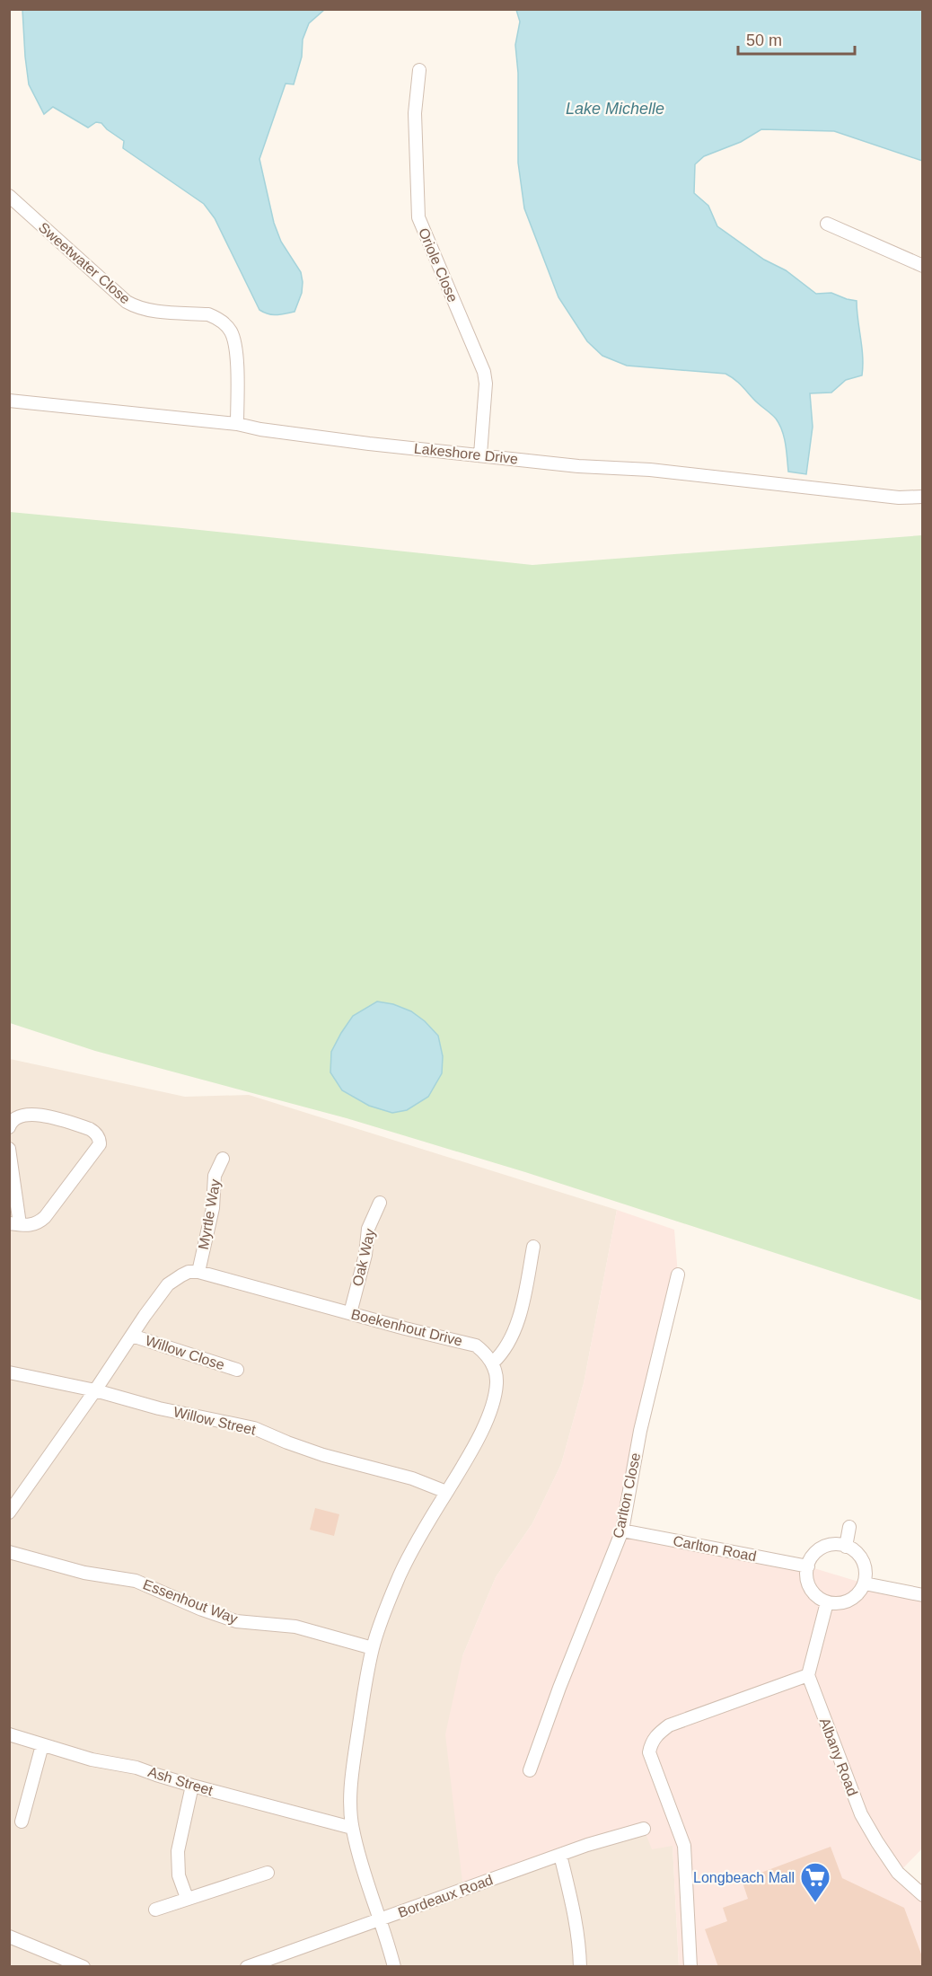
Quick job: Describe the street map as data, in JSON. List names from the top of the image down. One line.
{"streets":{"street":["Sweetwater Close","Oriole Close","Lakeshore Drive","Myrtle Way","Oak Way","Boekenhout Drive","Willow Close","Willow Street","Carlton Close","Carlton Road","Essenhout Way","Albany Road","Ash Street","Bordeaux Road"]},"crossings":[["Sweetwater Close","Lakeshore Drive"],["Oriole Close","Lakeshore Drive"],["Myrtle Way","Boekenhout Drive"],["Oak Way","Boekenhout Drive"],["Carlton Close","Carlton Road"]],"water":["Lake Michelle"],"places":{"supermarket":["Longbeach Mall"]},"scale_bar":"50 m"}
